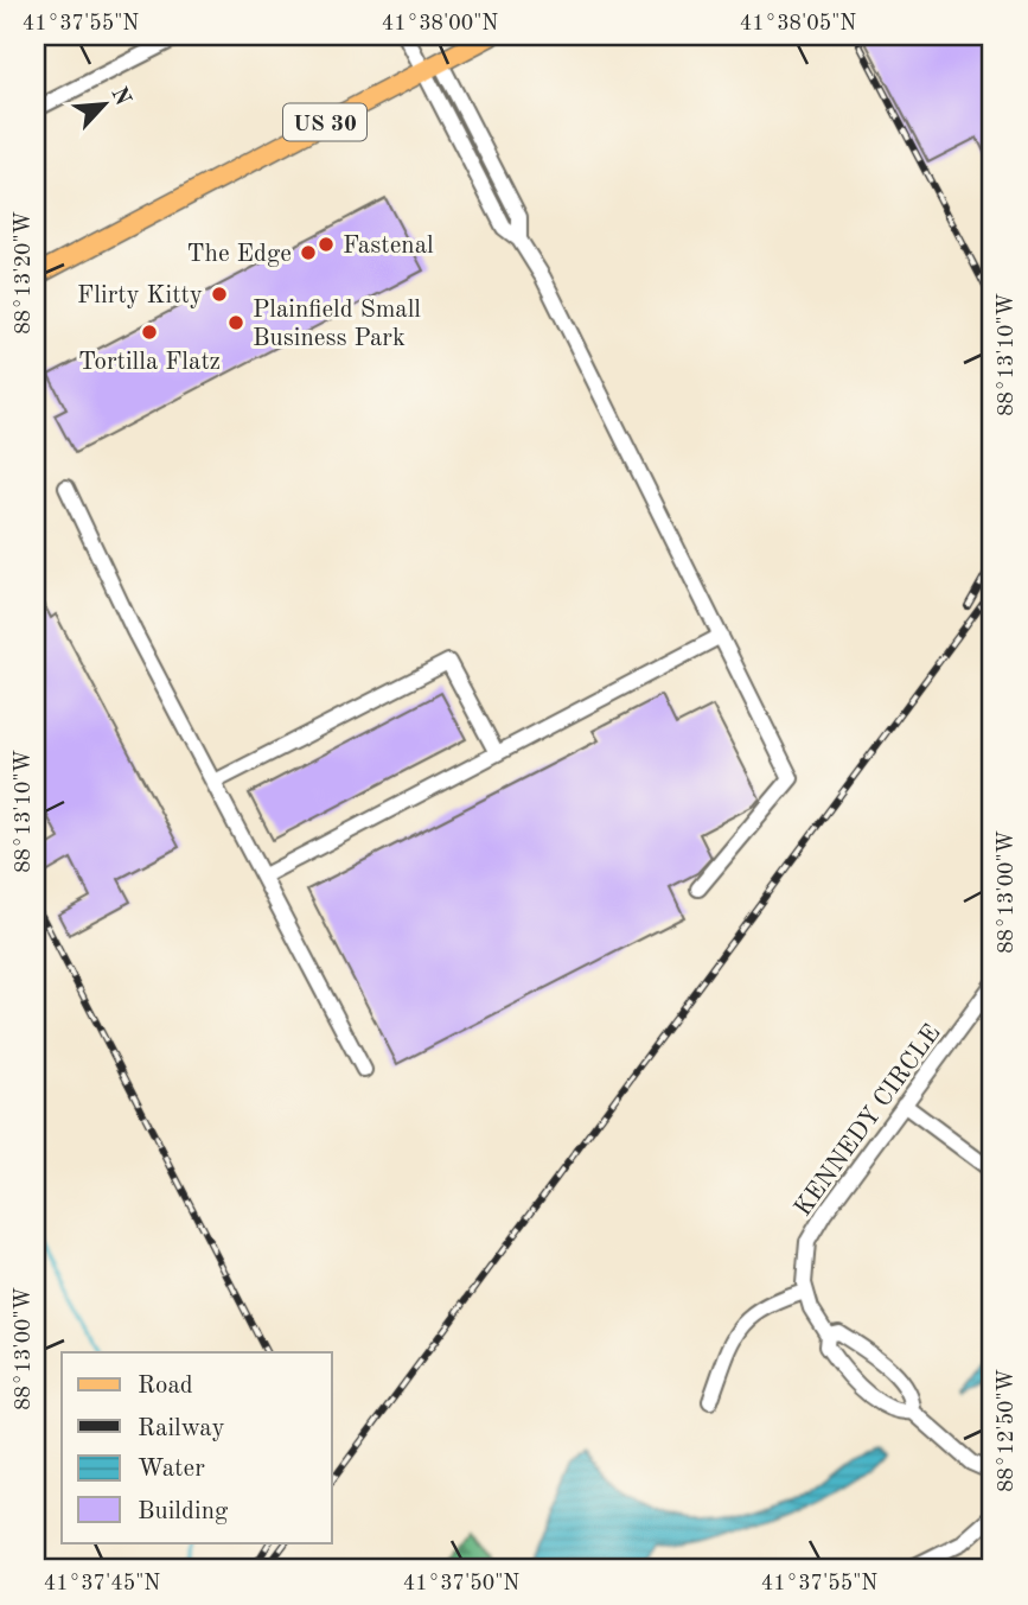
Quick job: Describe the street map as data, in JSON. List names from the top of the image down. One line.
{"streets":{"main road":["US 30"],"street":["KENNEDY CIRCLE"]},"places":["Fastenal","The Edge","Flirty Kitty","Plainfield Small Business Park","Tortilla Flatz"],"legend":["Road","Railway","Water","Building"],"north":"top right","coordinates":["41°37'55\"N","41°38'00\"N","41°38'05\"N","88°13'20\"W","88°13'10\"W","88°13'00\"W","88°12'50\"W","41°37'45\"N","41°37'50\"N"]}
